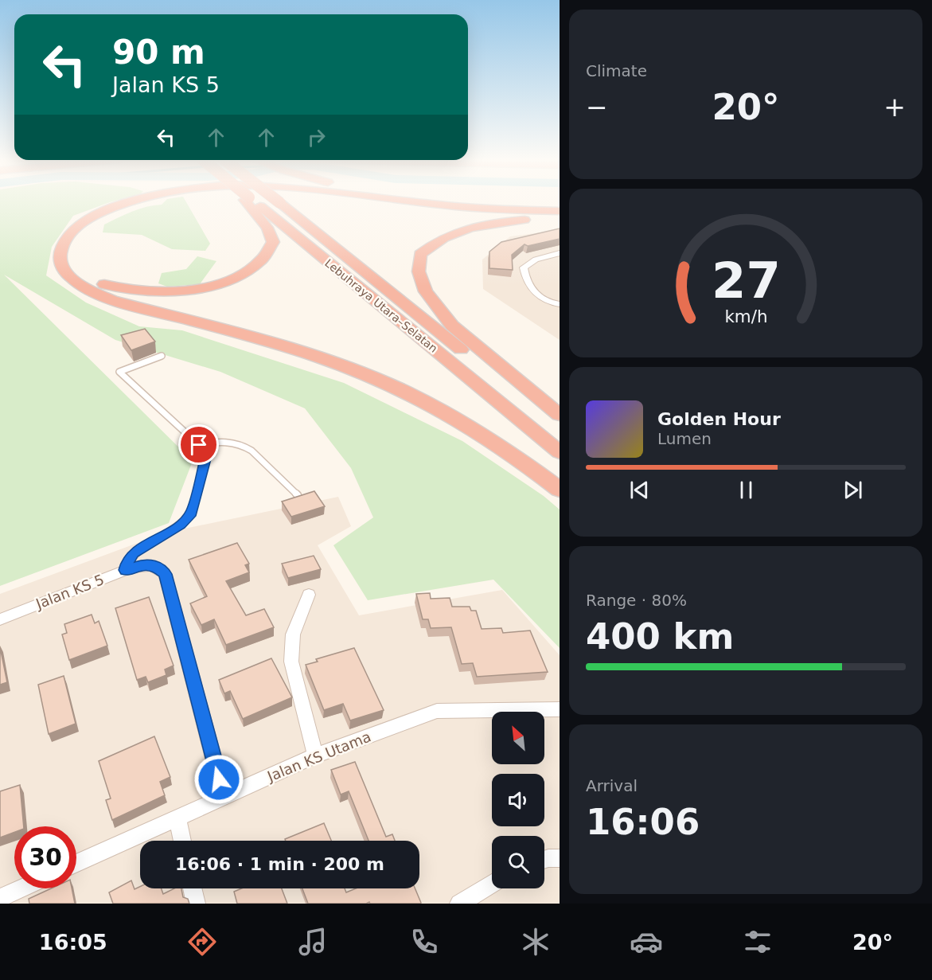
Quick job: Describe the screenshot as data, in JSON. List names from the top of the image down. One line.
{"streets":{"highway":["Lebuhraya Utara–Selatan"],"street":["Jalan KS 5","Jalan KS Utama"]},"crossings":[["Jalan KS 5","Jalan KS Utama"]],"north":"top left","page":{"tile":["Climate",["Range · 80%","400 km"],["Arrival","16:06"]],"turn":["90 m","Jalan KS 5"],"heat":["−","20°","+"],"song":["Golden Hour","Lumen"],"limit":"30","trip":"16:06 · 1 min · 200 m","tabs":["16:05","20°"],"gauge":["27","km/h"]}}
